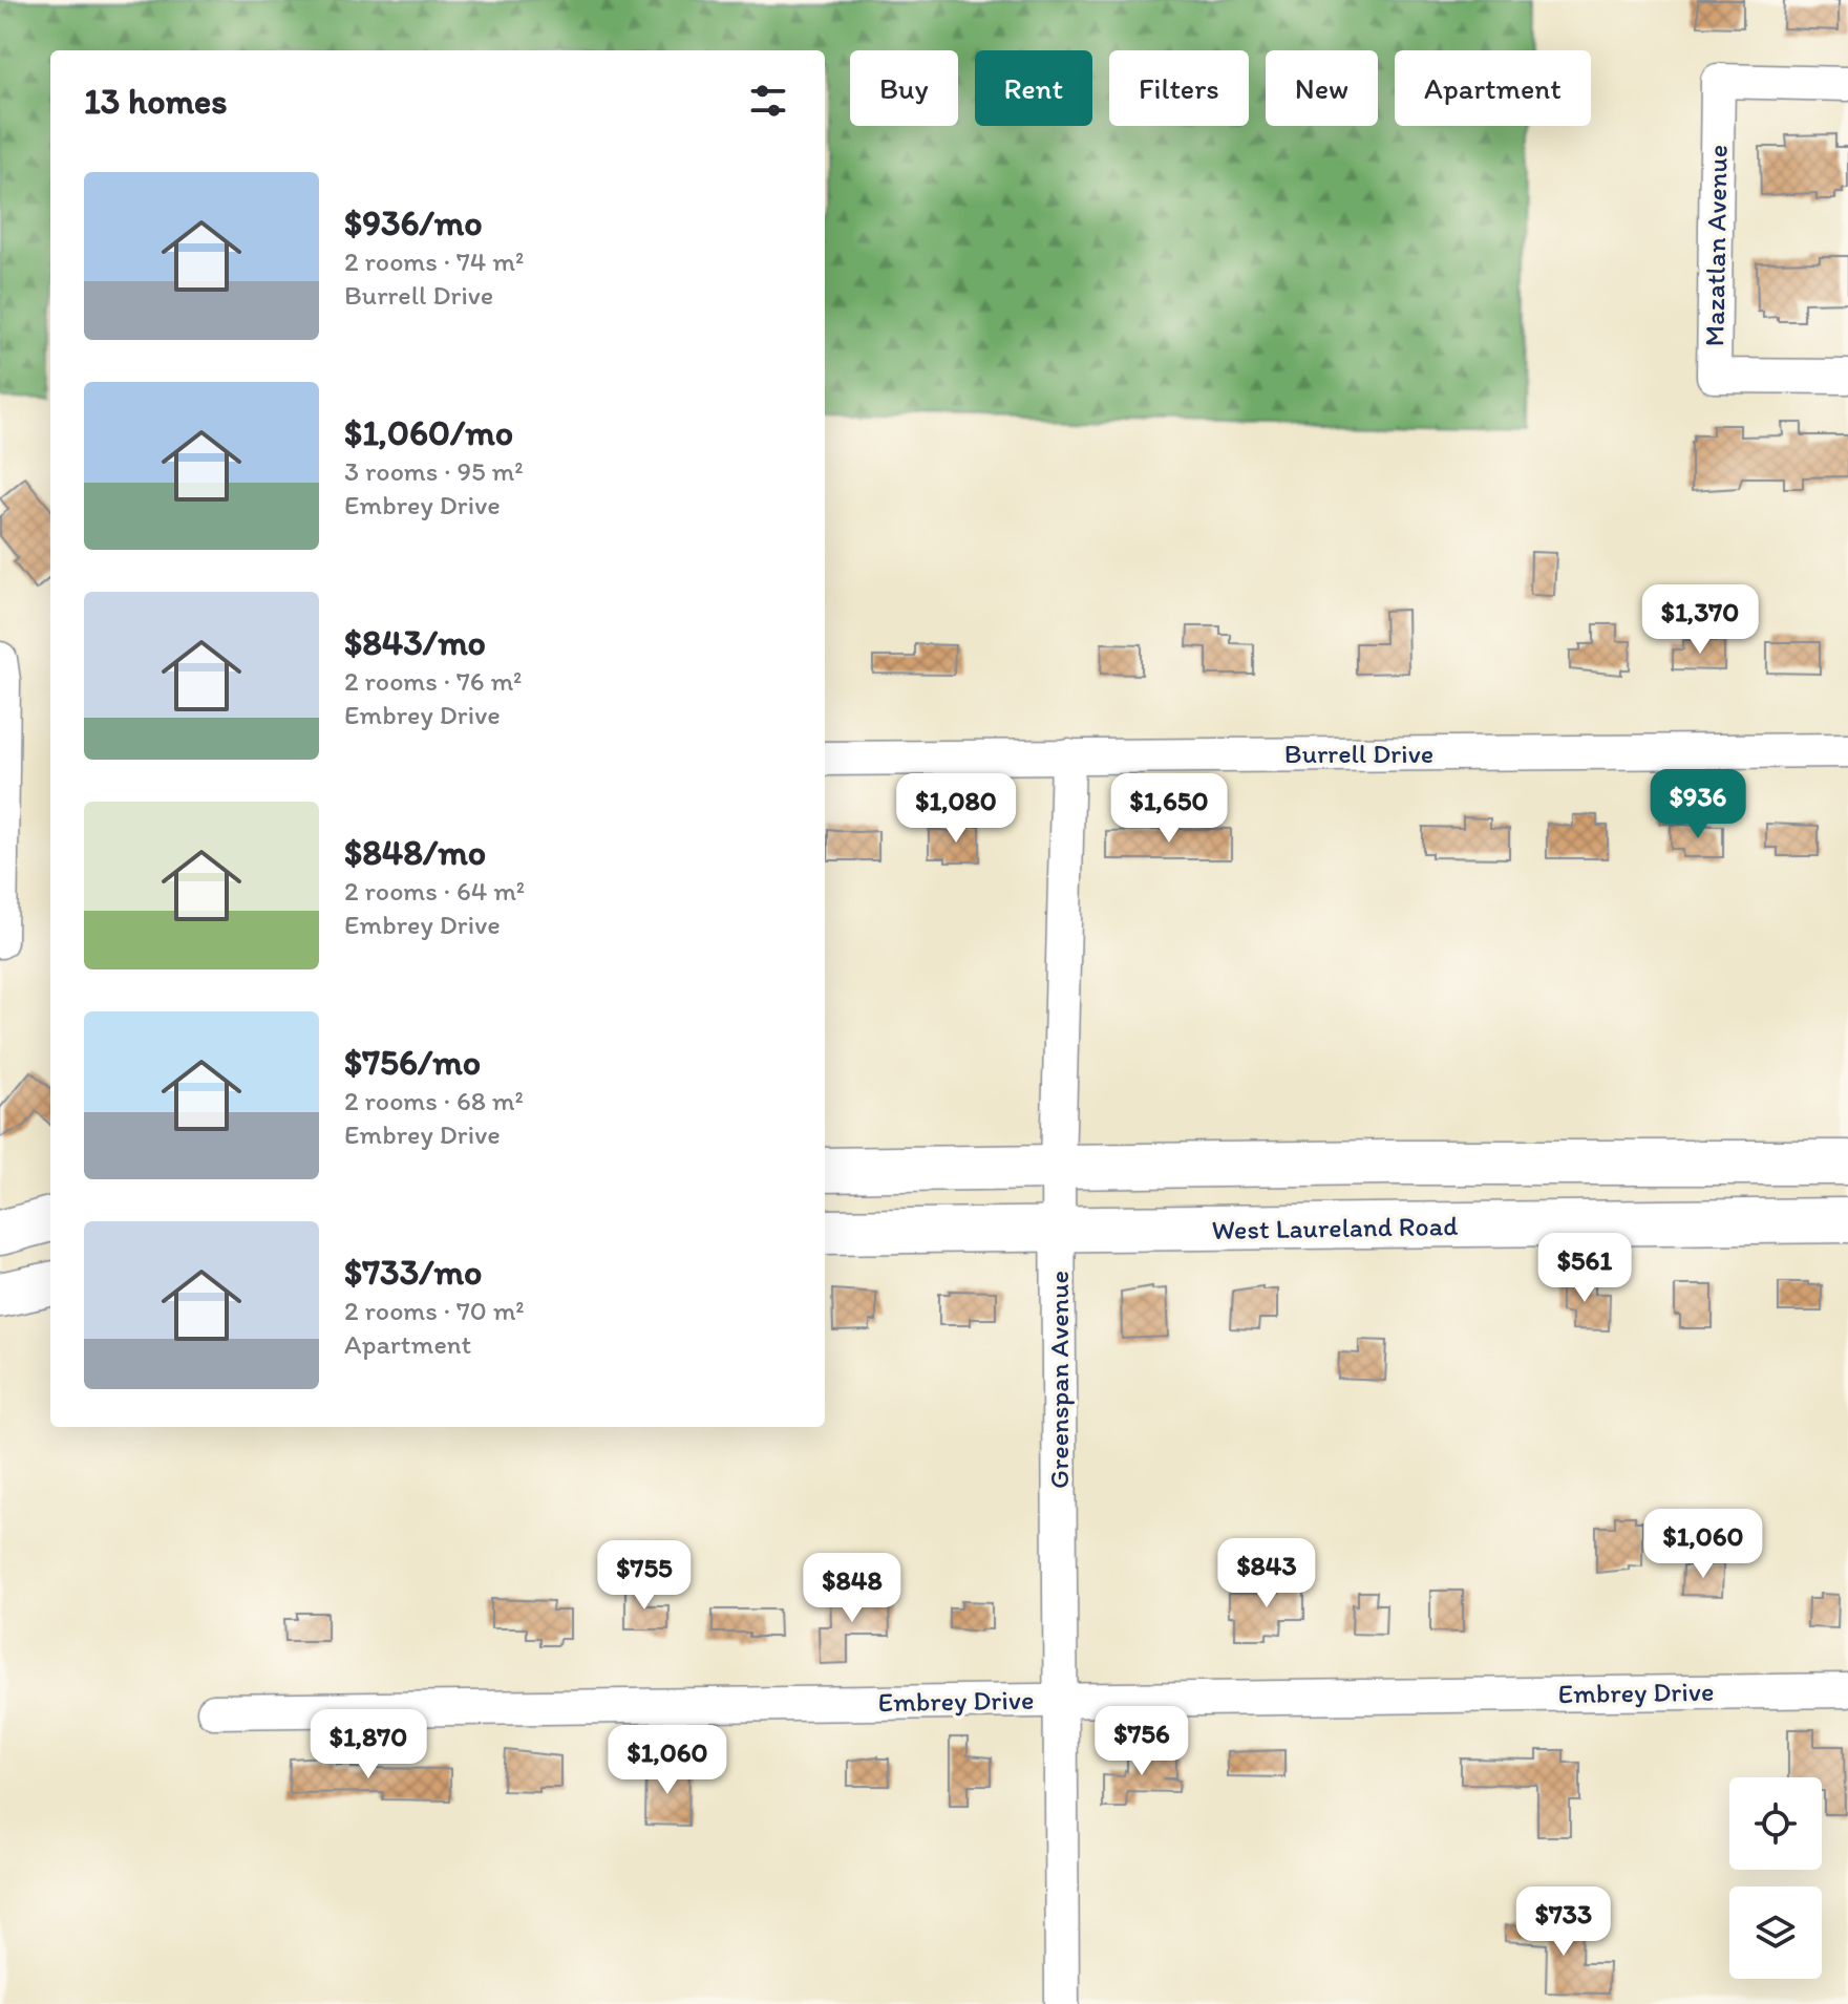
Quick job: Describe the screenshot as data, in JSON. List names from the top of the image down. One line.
{"streets":{"main road":["West Laureland Road"],"street":["Mazatlan Avenue","Burrell Drive","Greenspan Avenue","Embrey Drive"]},"crossings":[["Burrell Drive","Greenspan Avenue"],["West Laureland Road","Greenspan Avenue"],["Greenspan Avenue","Embrey Drive"]],"page":{"chip":["Buy","Rent","Filters","New","Apartment"],"heading":"13 homes","list":[{"name":"$936/mo","note":"2 rooms · 74 m² · Burrell Drive"},{"name":"$1,060/mo","note":"3 rooms · 95 m² · Embrey Drive"},{"name":"$843/mo","note":"2 rooms · 76 m² · Embrey Drive"},{"name":"$848/mo","note":"2 rooms · 64 m² · Embrey Drive"},{"name":"$756/mo","note":"2 rooms · 68 m² · Embrey Drive"},{"name":"$733/mo","note":"2 rooms · 70 m² · Apartment"}],"price":["$1,370","$936","$1,080","$1,650","$561","$1,060","$843","$755","$848","$756","$1,870","$1,060","$733"]}}
